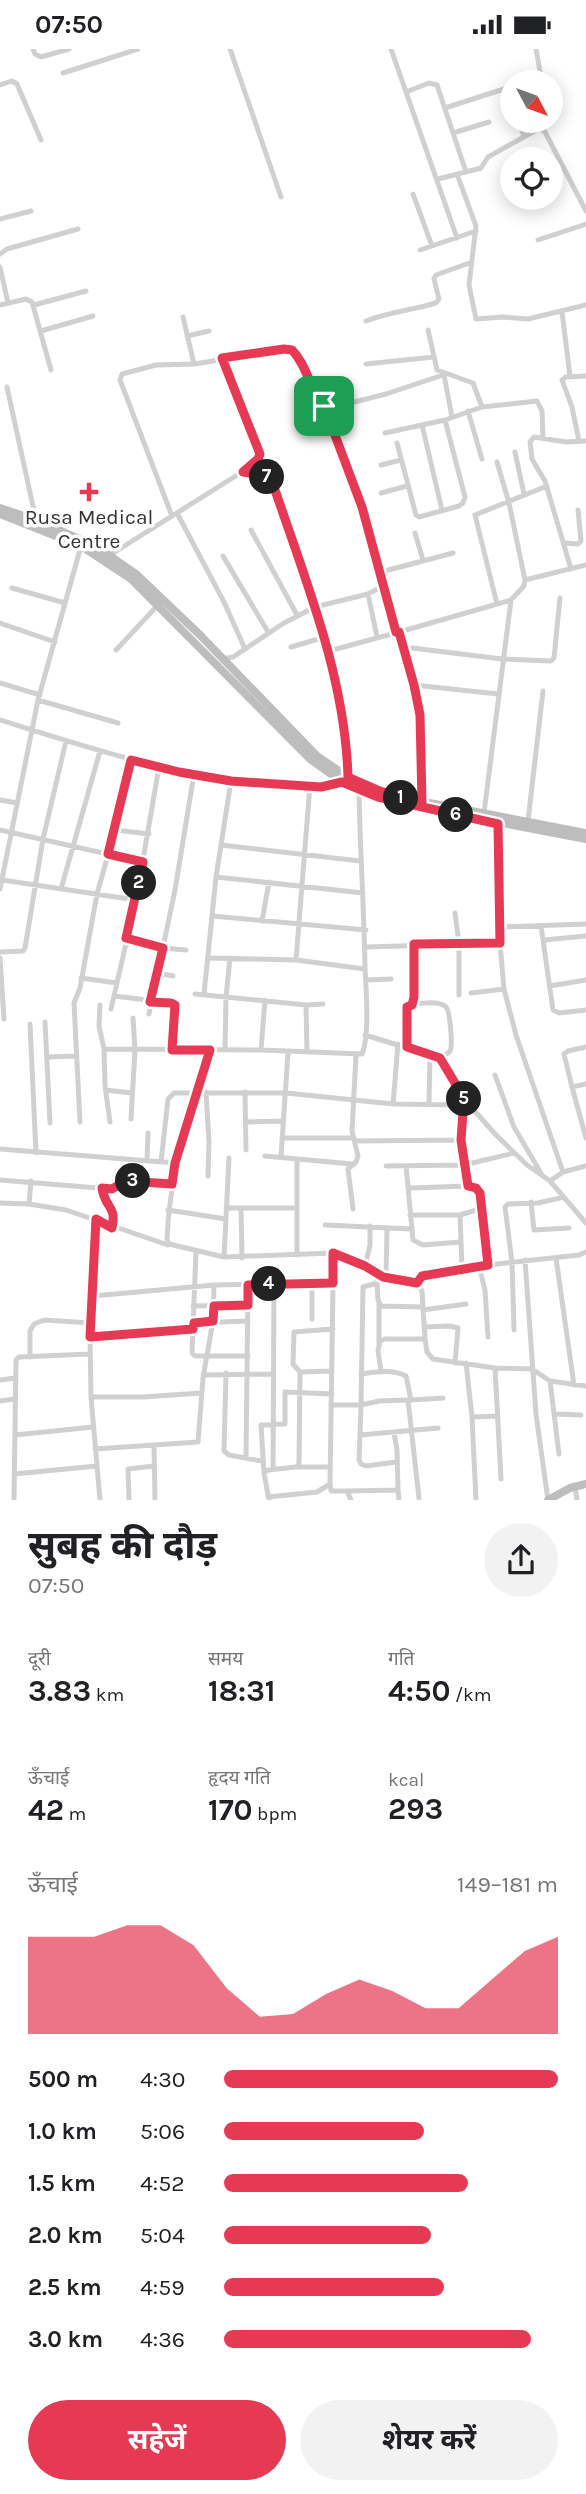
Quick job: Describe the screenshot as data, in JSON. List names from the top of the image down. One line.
{"places":{"health":["Rusa Medical Centre"]},"north":"bottom right","page":{"status":"07:50","pins":["7","1","6","2","5","3","4"],"heading":["सुबह की दौड़","07:50"],"stats":[["दूरी","3.83 km"],["समय","18:31"],["गति","4:50 /km"],["ऊँचाई","42 m"],["हृदय गति","170 bpm"],["kcal","293"]],"chart":["ऊँचाई","149–181 m"],"list":[{"name":"500 m","note":"4:30"},{"name":"1.0 km","note":"5:06"},{"name":"1.5 km","note":"4:52"},{"name":"2.0 km","note":"5:04"},{"name":"2.5 km","note":"4:59"},{"name":"3.0 km","note":"4:36"}],"buttons":["सहेजें","शेयर करें"]}}
